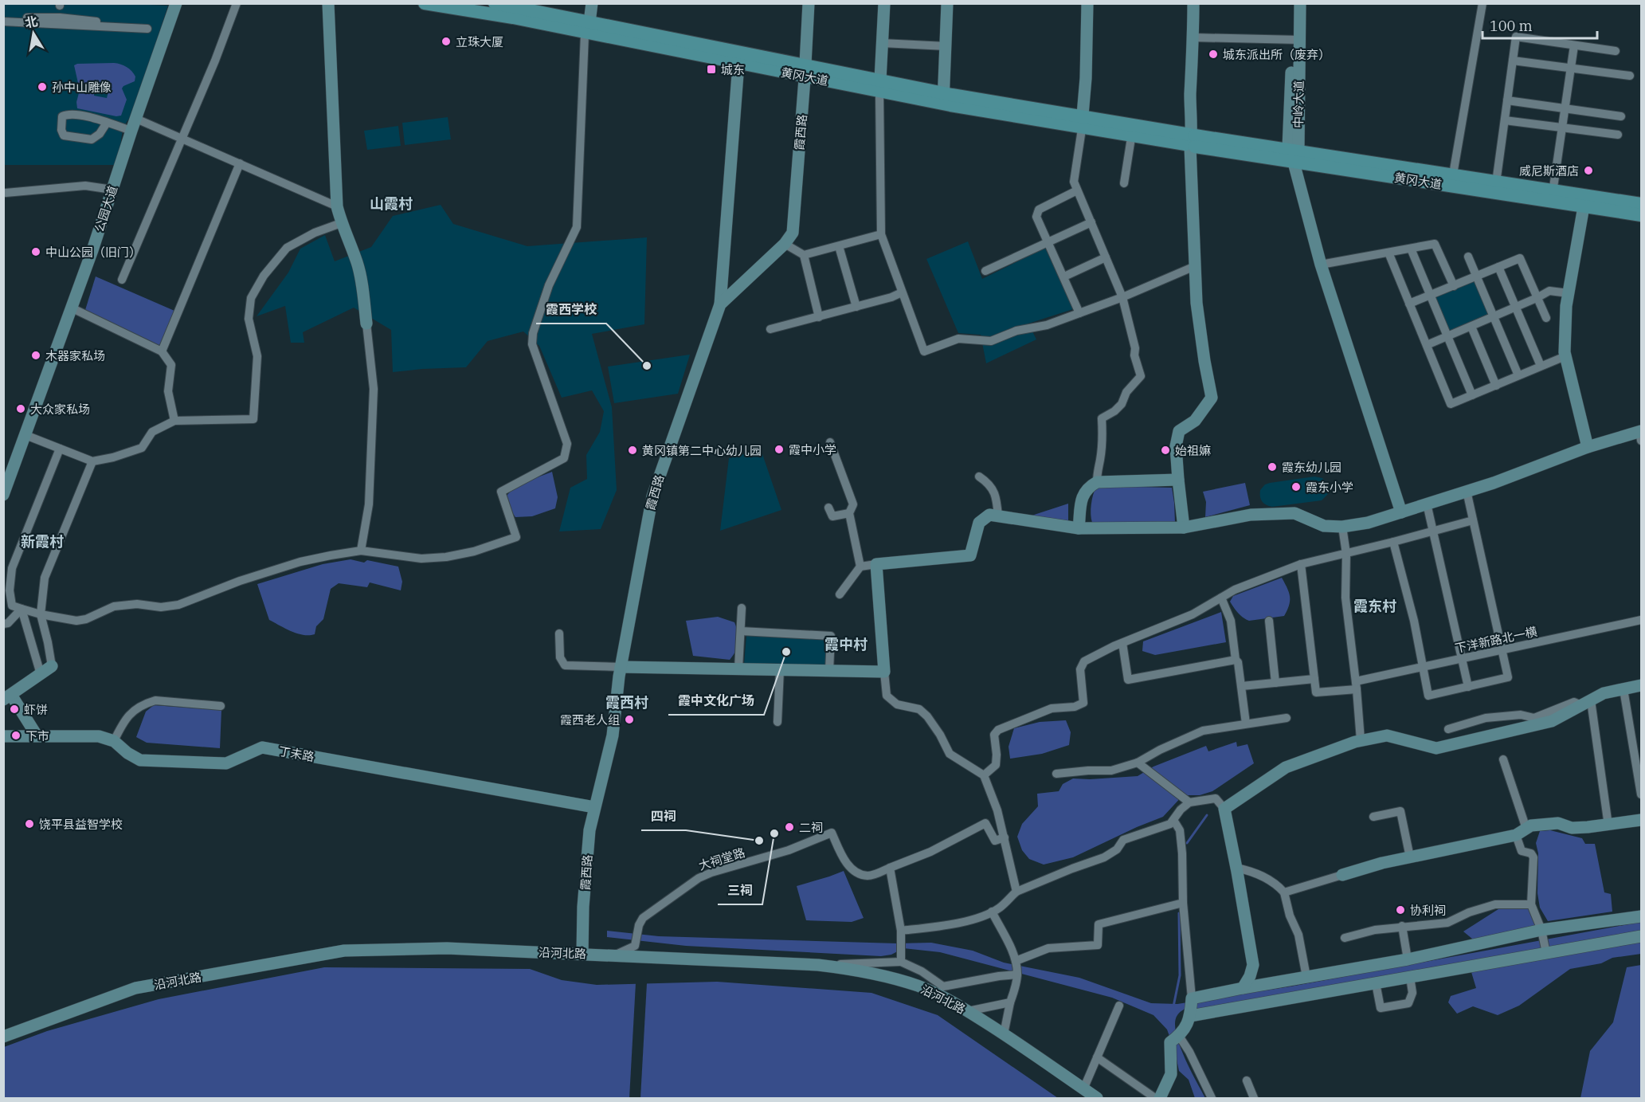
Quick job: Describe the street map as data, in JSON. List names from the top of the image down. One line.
{"streets":{"main road":["黄冈大道"],"street":["中岭大道","霞西路","公园大道","下洋新路北一横","丁未路","大祠堂路","沿河北路"]},"crossings":[["霞西路","丁未路"],["霞西路","沿河北路"],["大祠堂路","沿河北路"]],"districts":["山霞村","新霞村","霞东村","霞中村","霞西村"],"places":{"other":["立珠大厦","城东派出所（废弃）","孙中山雕像","威尼斯酒店","中山公园（旧门）","木器家私场","霞西学校","大众家私场","霞中小学","黄冈镇第二中心幼儿园","始祖嫲","霞东幼儿园","霞东小学","霞中文化广场","虾饼","霞西老人组","下市","饶平县益智学校","二祠","三祠","四祠","协利祠"],"transit":["城东"]},"scale_bar":"100 m","north":"top"}
